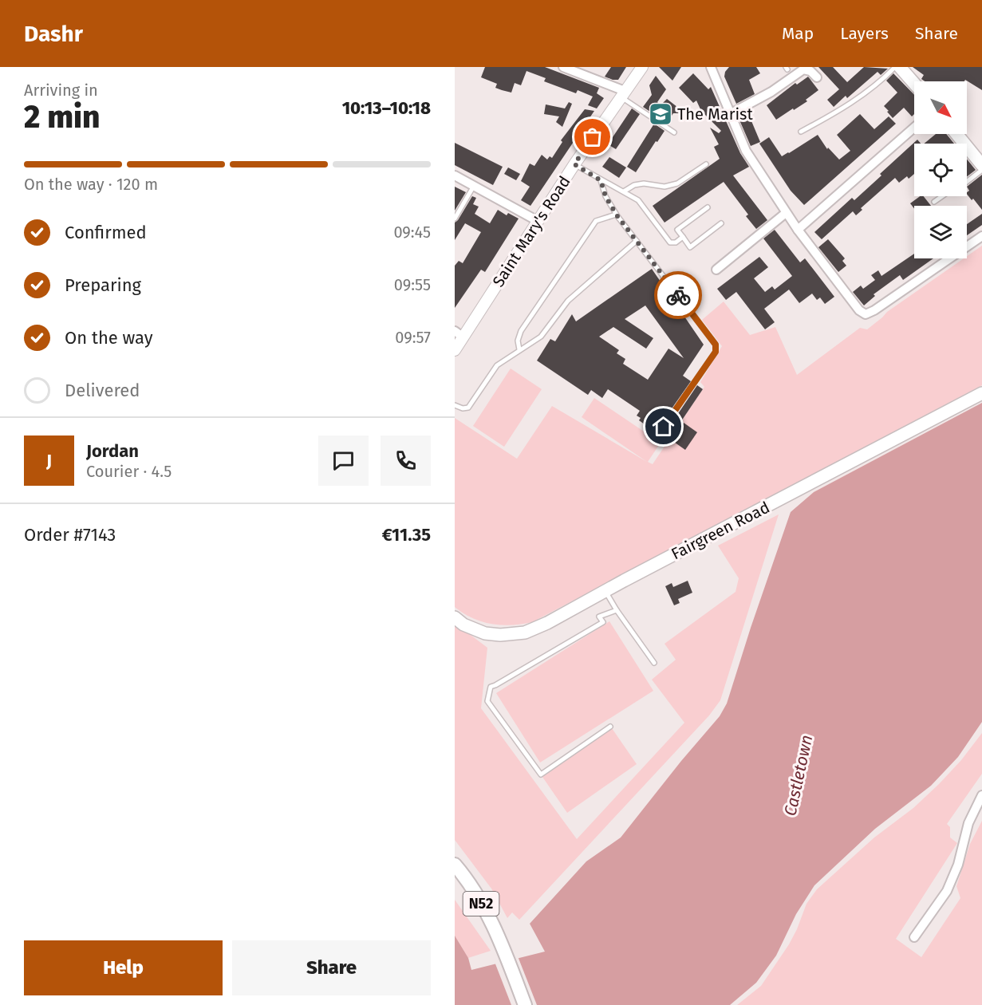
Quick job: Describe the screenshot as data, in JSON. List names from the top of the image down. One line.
{"streets":{"main road":["Fairgreen Road","N52"],"street":["Saint Mary's Road"]},"water":["Castletown"],"places":{"school or university":["The Marist"]},"north":"bottom right","page":{"header":"Dashr","nav":["Map","Layers","Share"],"heading":["2 min","Arriving in","10:13–10:18"],"panel":["Jordan","Courier · 4.5","Order #7143","€11.35"],"bar":"On the way · 120 m","list":[["Confirmed","09:45"],["Preparing","09:55"],["On the way","09:57"],"Delivered"],"round":"J","buttons":["Help","Share"]}}
